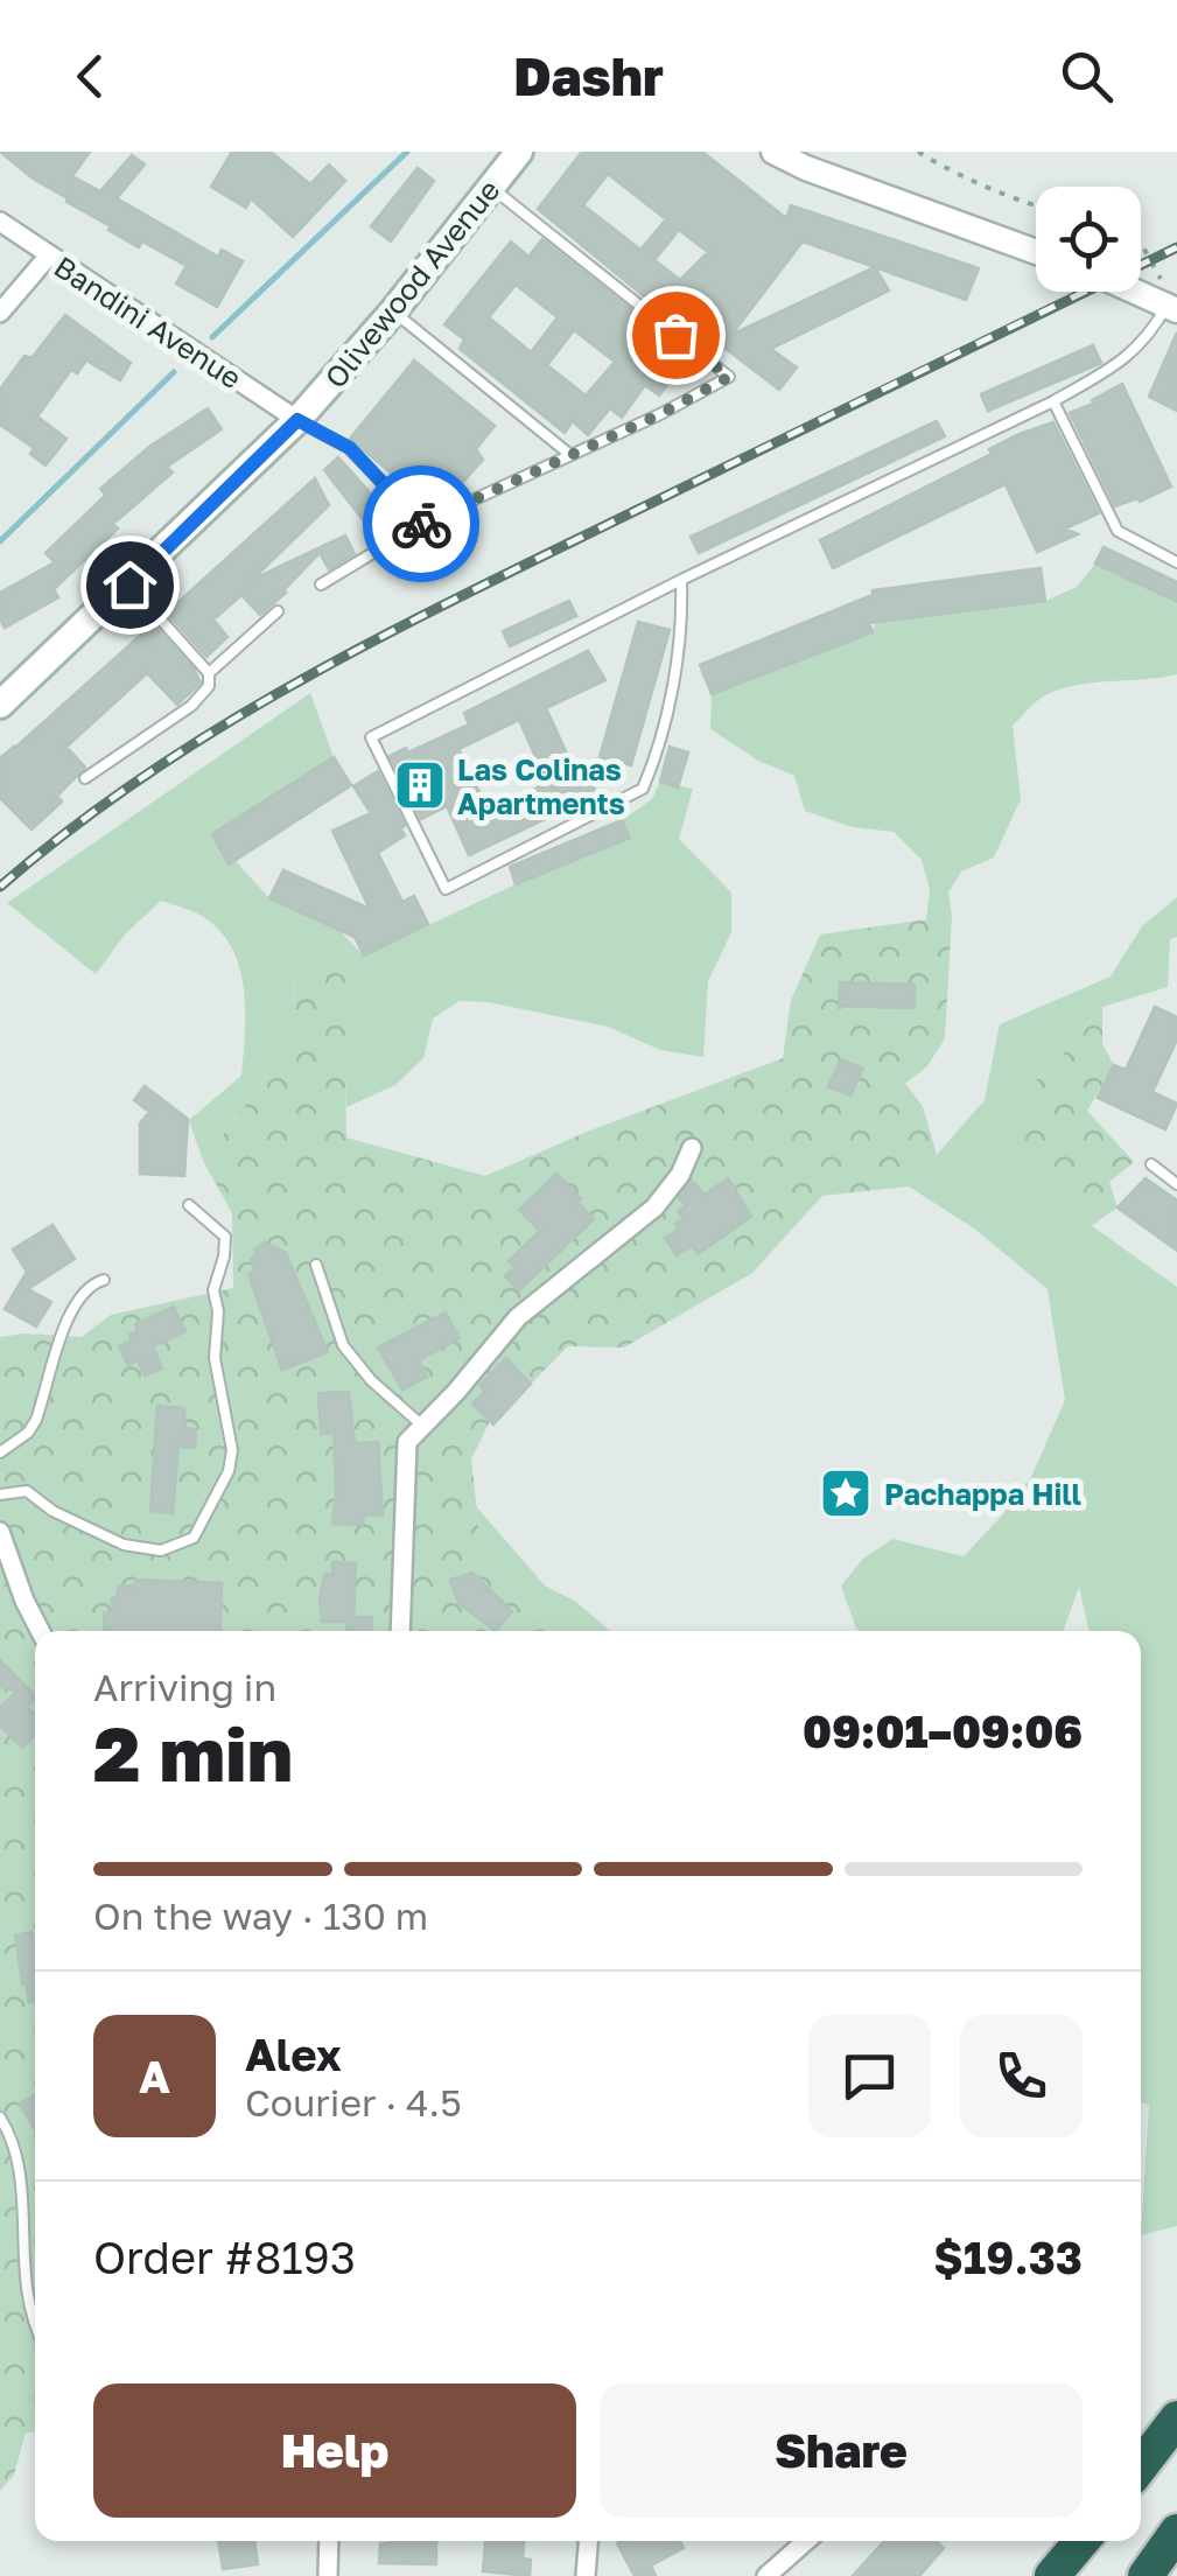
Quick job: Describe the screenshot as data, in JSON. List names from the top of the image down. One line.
{"streets":{"main road":["Olivewood Avenue"],"street":["Bandini Avenue"]},"crossings":[["Olivewood Avenue","Bandini Avenue"]],"places":{"building":["Las Colinas Apartments"],"place":["Pachappa Hill"]},"page":{"header":"Dashr","heading":["2 min","Arriving in","09:01–09:06"],"panel":["Alex","Courier · 4.5","Order #8193","$19.33"],"bar":"On the way · 130 m","round":"A","buttons":["Help","Share"]}}
